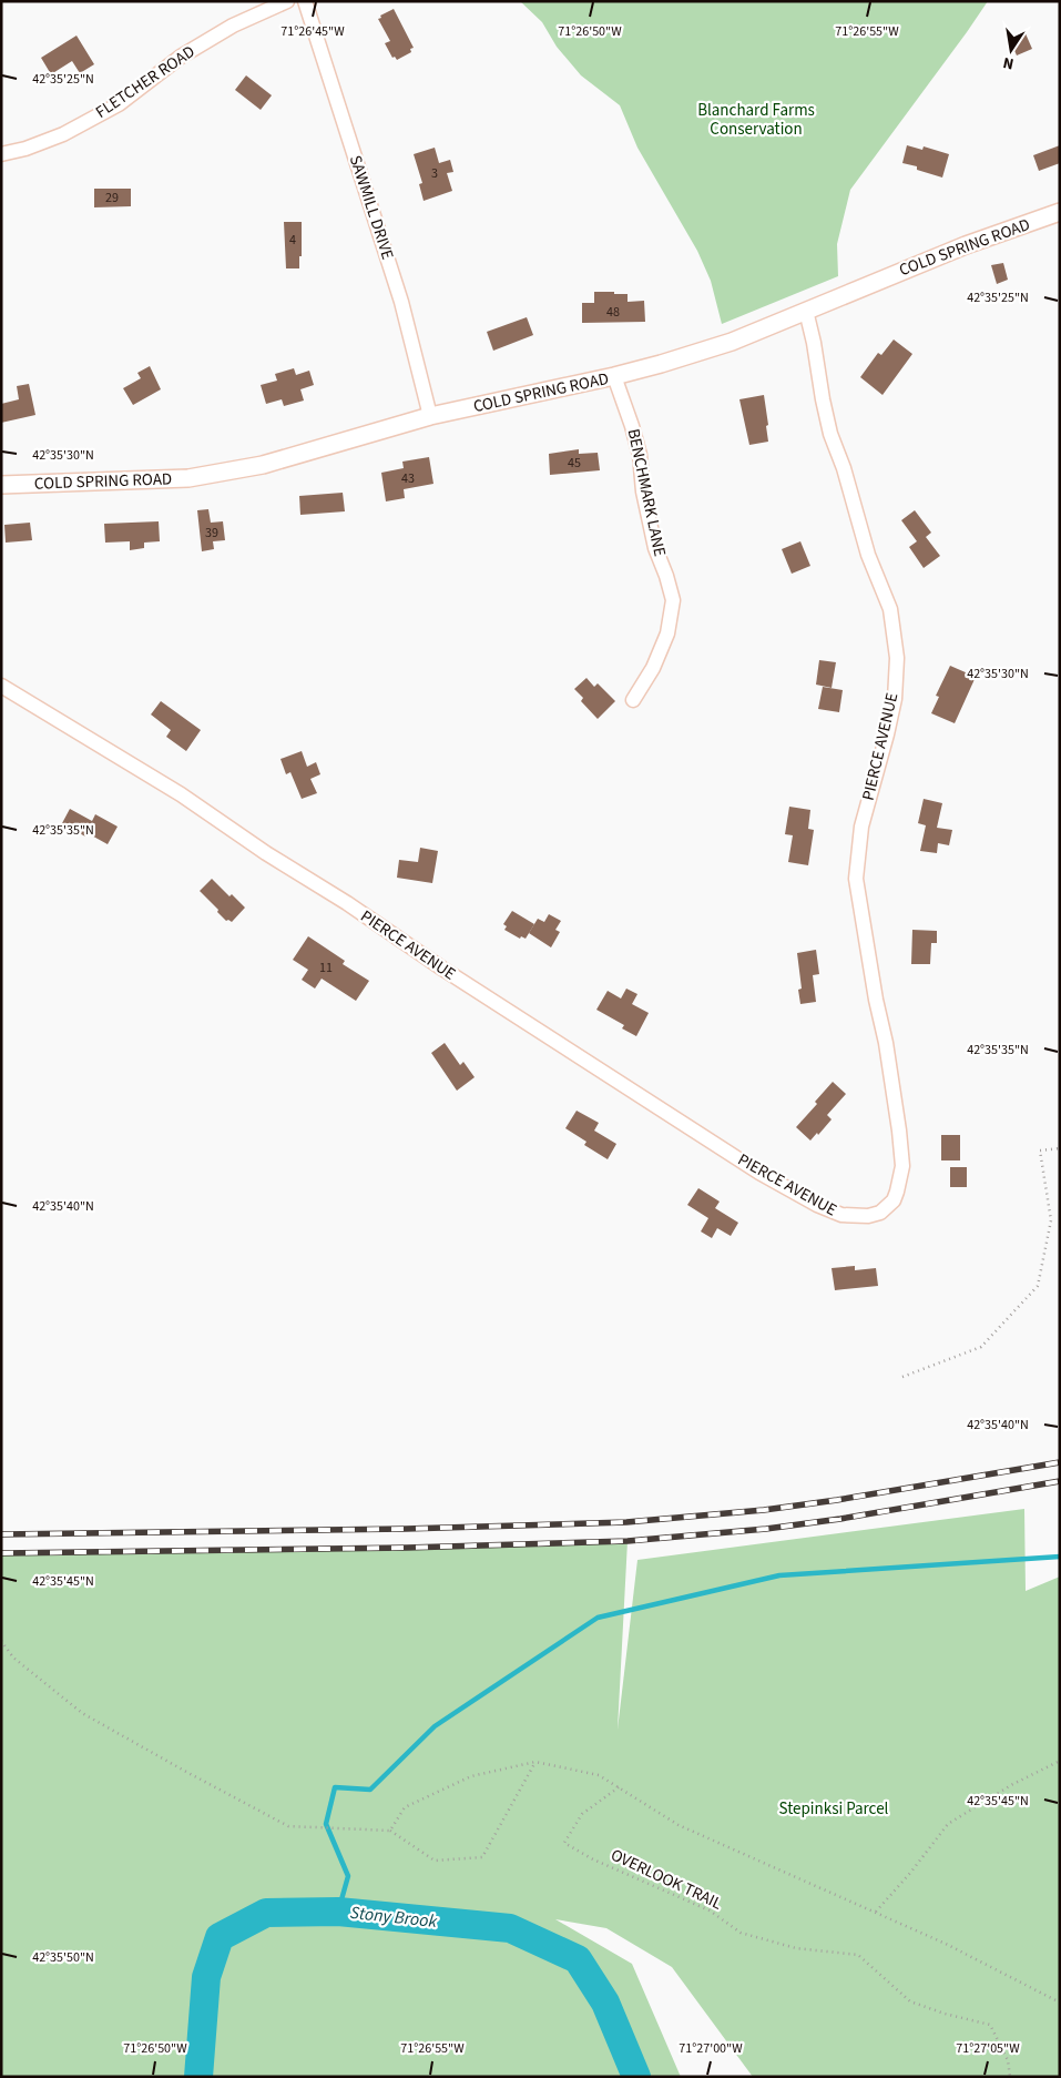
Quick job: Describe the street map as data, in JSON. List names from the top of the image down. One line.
{"streets":{"street":["FLETCHER ROAD","SAWMILL DRIVE","COLD SPRING ROAD","BENCHMARK LANE","PIERCE AVENUE"],"path":["OVERLOOK TRAIL"]},"crossings":[["SAWMILL DRIVE","COLD SPRING ROAD"],["COLD SPRING ROAD","BENCHMARK LANE"],["COLD SPRING ROAD","PIERCE AVENUE"]],"water":["Stony Brook"],"parks":["Blanchard Farms Conservation","Stepinksi Parcel"],"house_numbers":["3","29","4","48","45","43","39","11"],"north":"bottom","coordinates":["71°26'45\"W","71°26'50\"W","71°26'55\"W","42°35'25\"N","42°35'30\"N","42°35'35\"N","42°35'40\"N","42°35'45\"N","42°35'50\"N","71°27'00\"W","71°27'05\"W"]}
